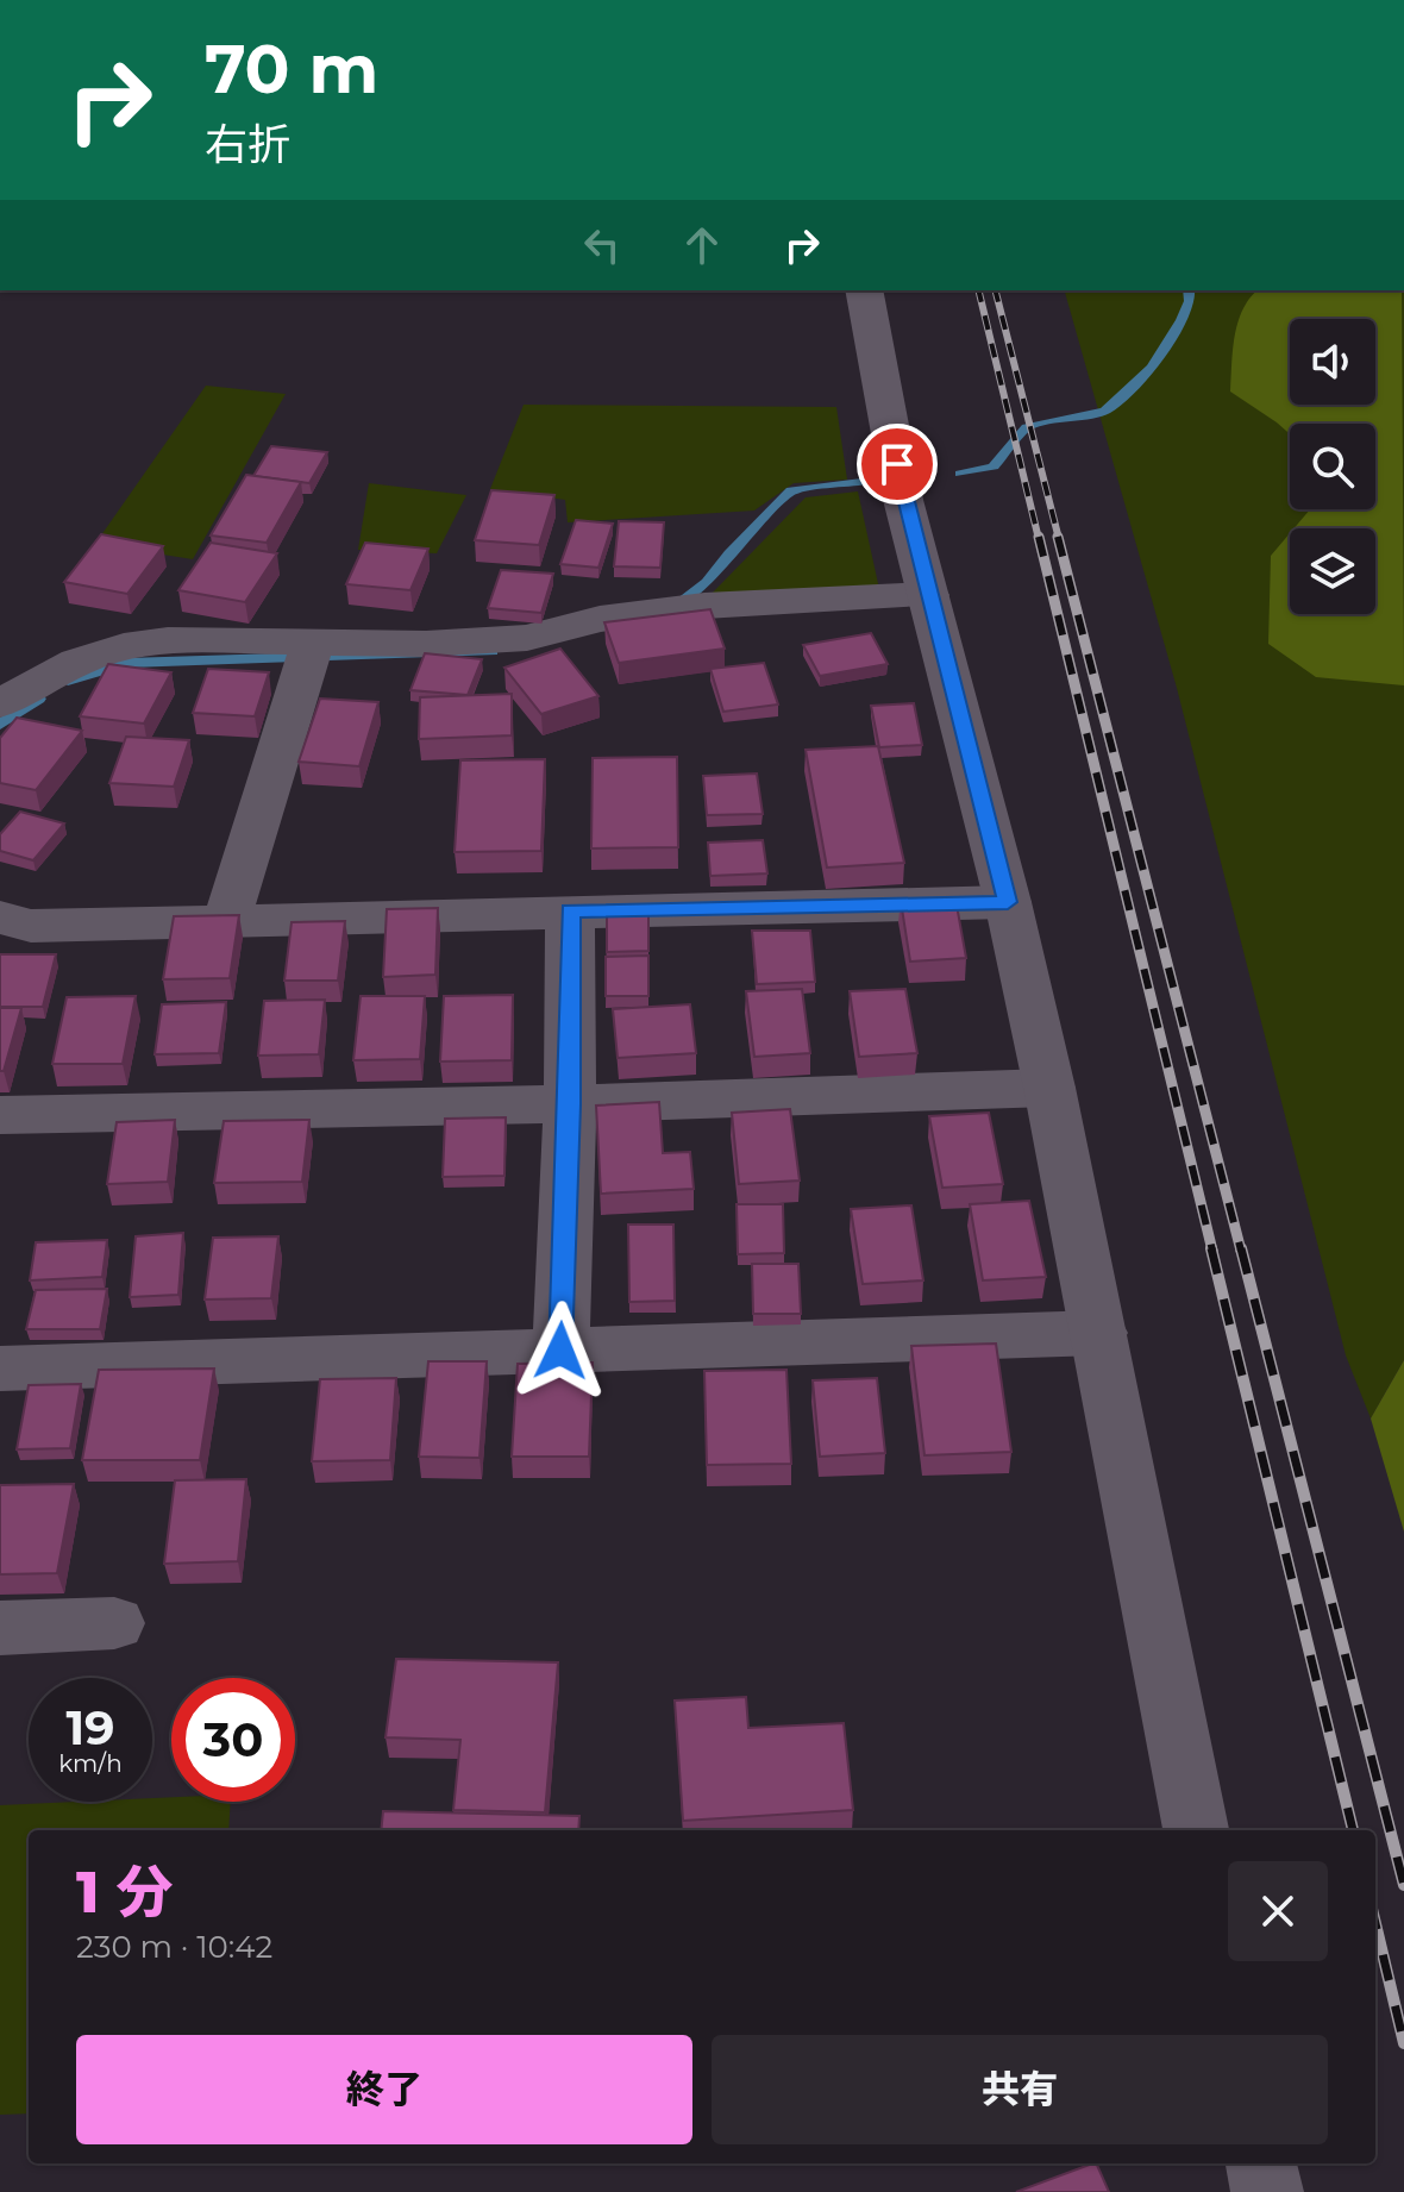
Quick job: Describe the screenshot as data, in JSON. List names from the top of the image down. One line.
{"page":{"turn":["70 m","右折"],"speed":"19 km/h","limit":"30","heading":["1 分","230 m · 10:42"],"buttons":["終了","共有"]}}
